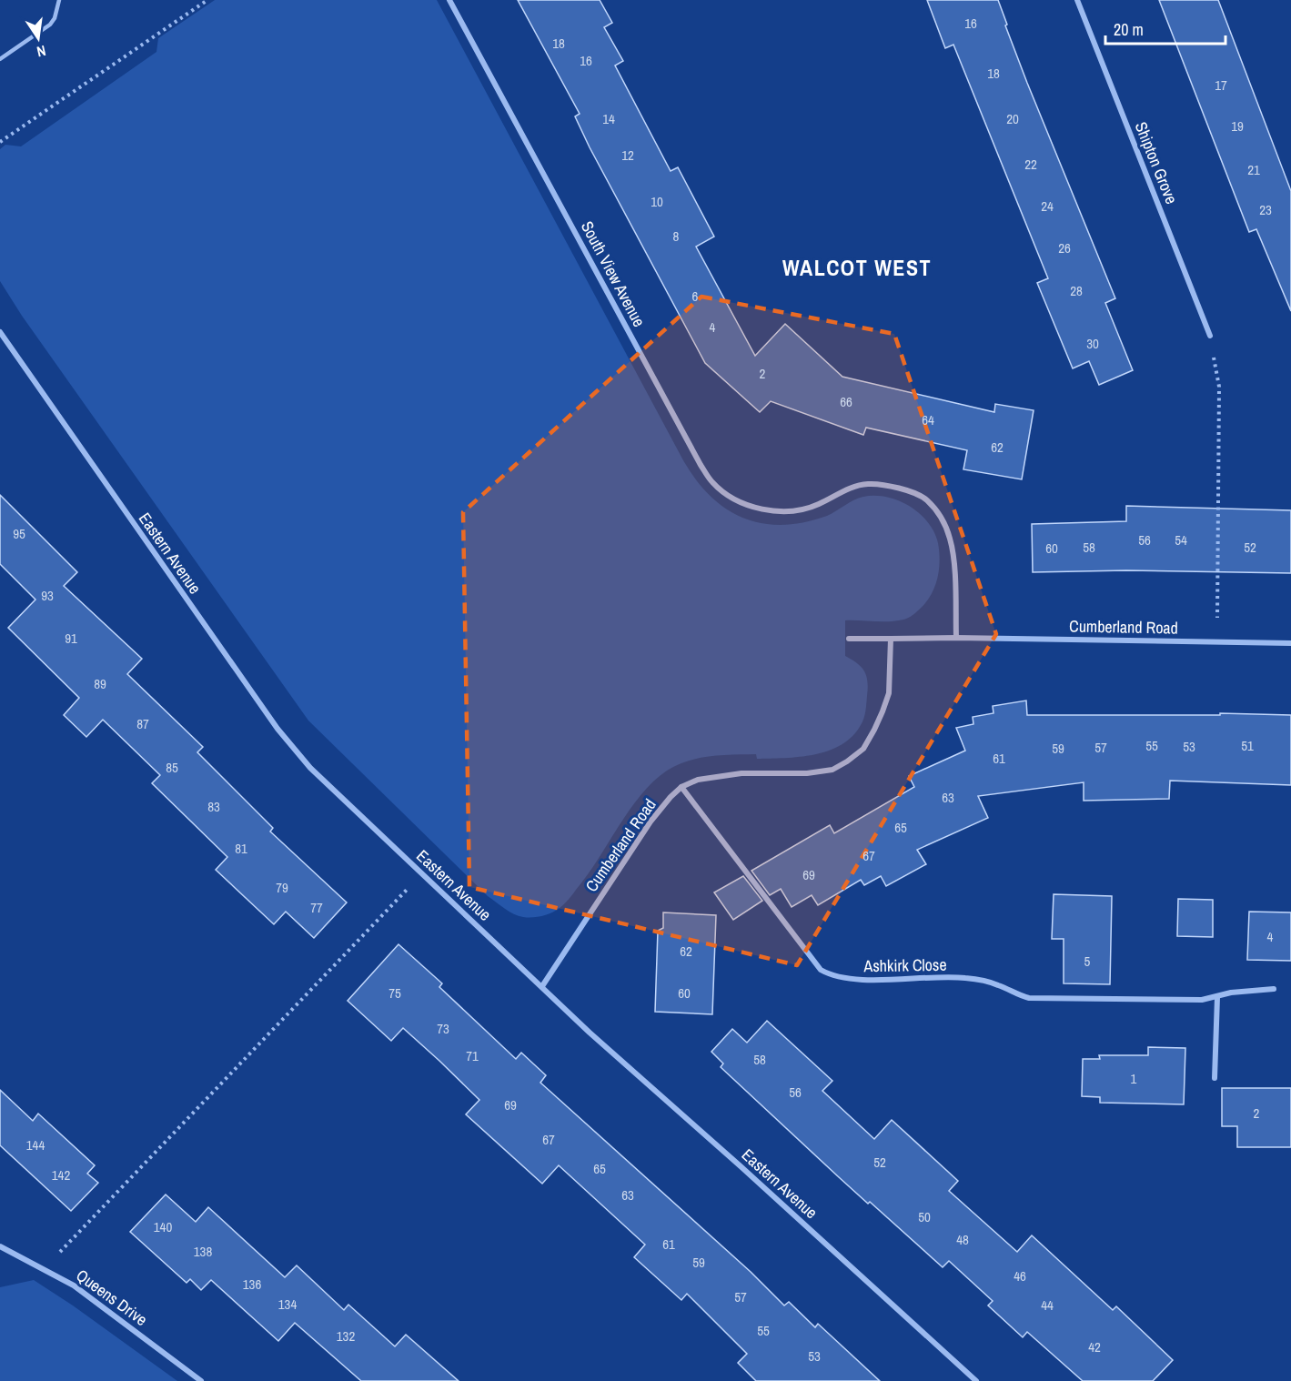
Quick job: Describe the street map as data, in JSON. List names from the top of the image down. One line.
{"streets":{"street":["Shipton Grove","South View Avenue","Eastern Avenue","Cumberland Road","Ashkirk Close","Queens Drive"]},"crossings":[["South View Avenue","Cumberland Road"],["Eastern Avenue","Cumberland Road"],["Cumberland Road","Ashkirk Close"]],"districts":["WALCOT WEST"],"house_numbers":["16","18","16","18","17","14","20","19","12","22","21","10","24","23","8","26","28","6","4","30","2","66","64","62","95","56","54","58","52","60","93","91","89","87","55","51","53","57","59","61","85","63","83","65","81","67","69","79","77","4","62","5","75","60","73","71","58","1","56","69","2","67","144","52","65","142","63","50","140","48","61","138","59","46","136","57","134","44","55","132","42","53"],"scale_bar":"20 m","north":"bottom"}
